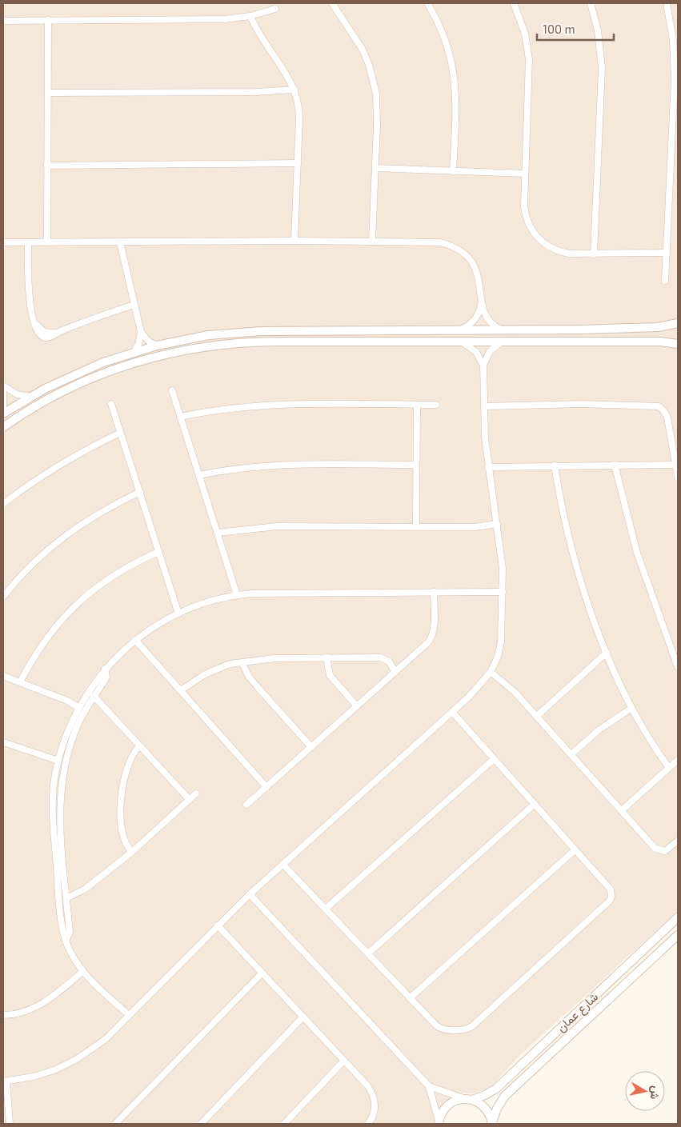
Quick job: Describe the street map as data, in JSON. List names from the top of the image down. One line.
{"streets":{"street":["شارع عمان"]},"scale_bar":"100 m","north":"right"}
